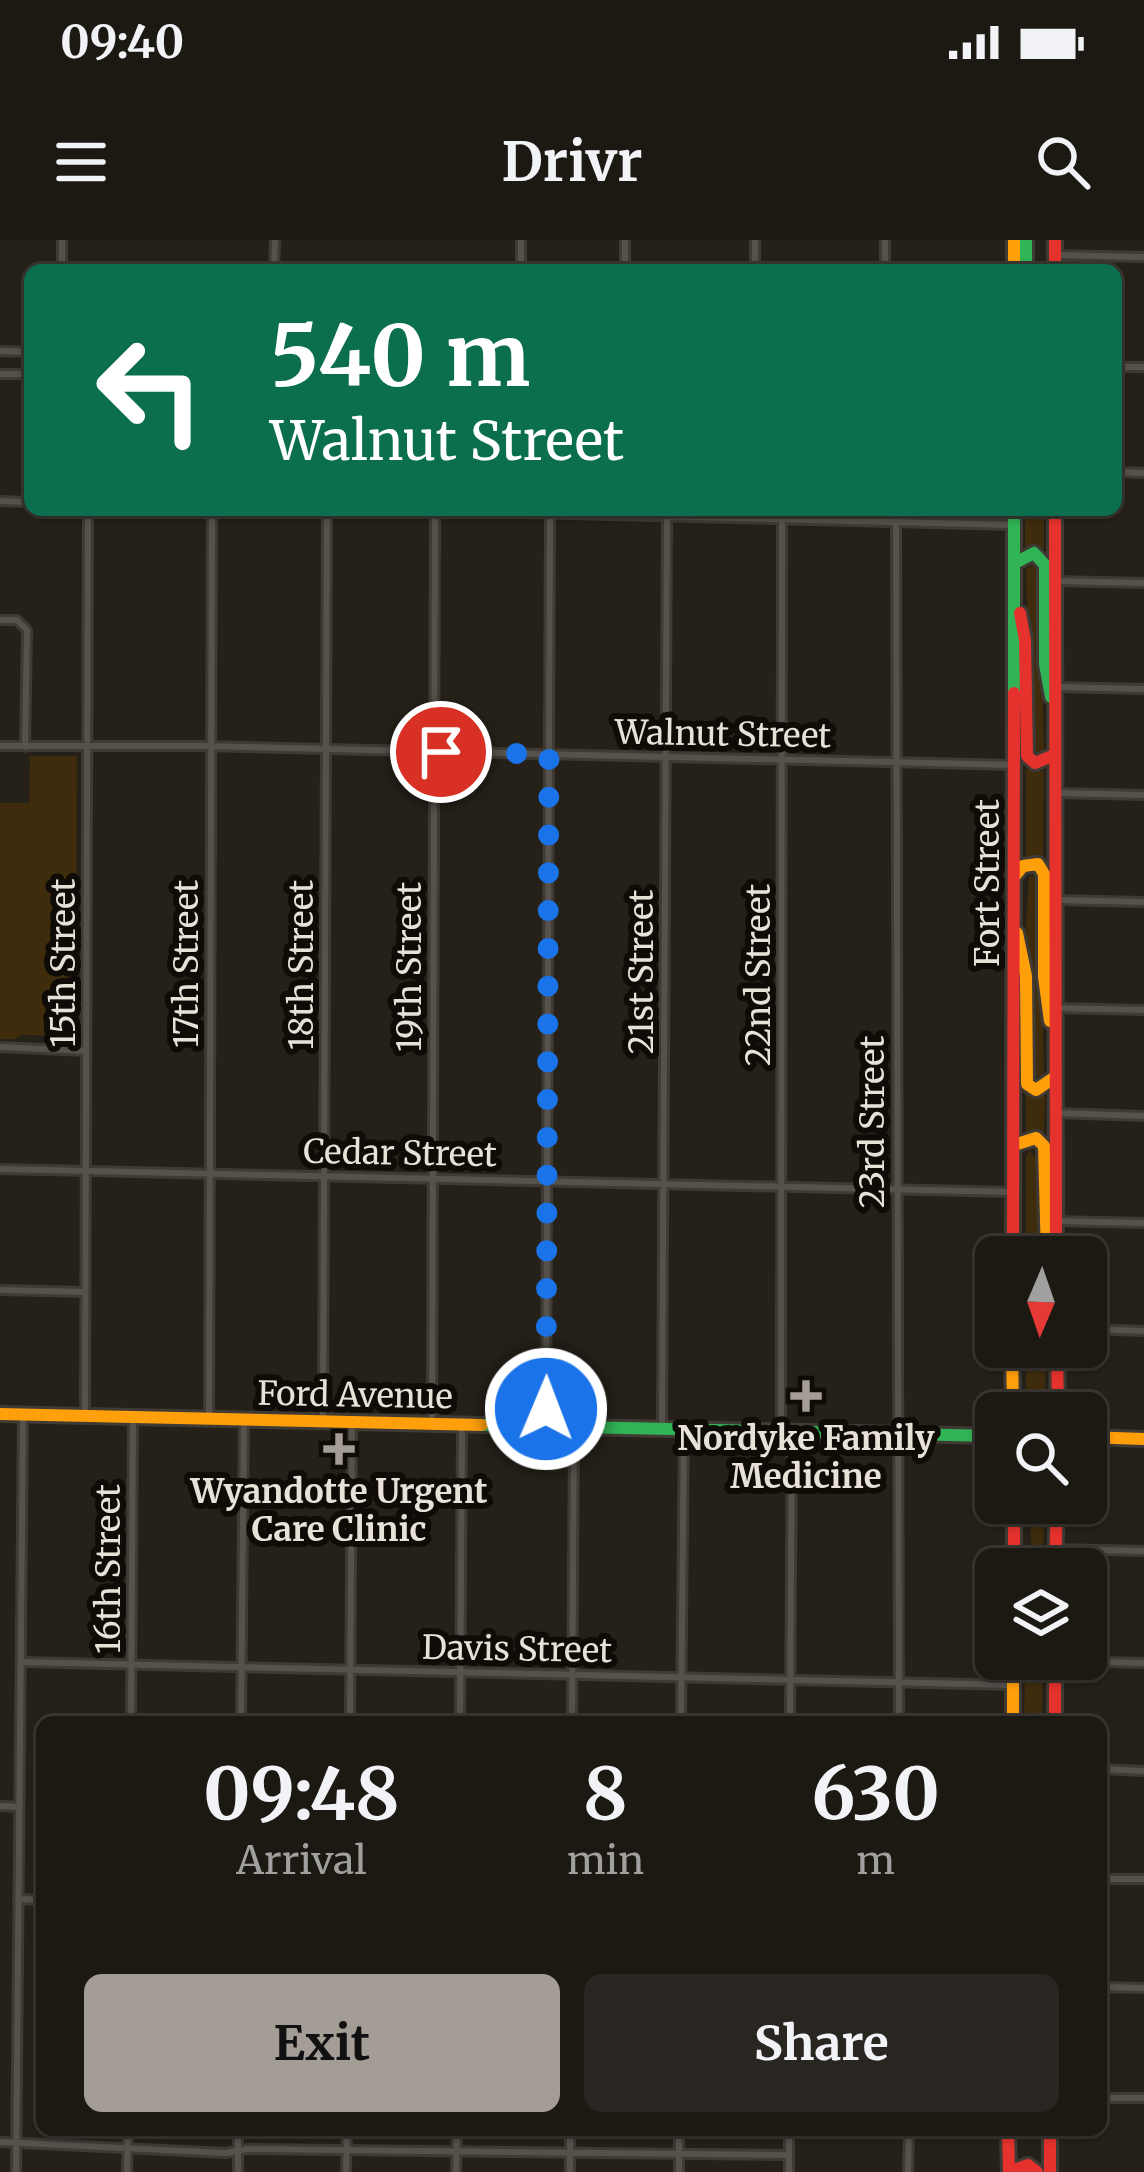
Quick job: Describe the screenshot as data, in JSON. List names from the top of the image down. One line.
{"streets":{"main road":["Fort Street","Ford Avenue"],"street":["Walnut Street","15th Street","17th Street","18th Street","19th Street","21st Street","22nd Street","23rd Street","Cedar Street","16th Street","Davis Street"]},"crossings":[["Walnut Street","Fort Street"],["Walnut Street","15th Street"],["Walnut Street","17th Street"],["Walnut Street","18th Street"],["Walnut Street","19th Street"],["Walnut Street","21st Street"],["Walnut Street","22nd Street"],["Walnut Street","23rd Street"],["Fort Street","Cedar Street"],["15th Street","Cedar Street"],["15th Street","Ford Avenue"],["17th Street","Cedar Street"],["17th Street","Ford Avenue"],["18th Street","Cedar Street"],["18th Street","Ford Avenue"],["19th Street","Cedar Street"],["19th Street","Ford Avenue"],["21st Street","Cedar Street"],["21st Street","Ford Avenue"],["22nd Street","Cedar Street"],["22nd Street","Ford Avenue"],["22nd Street","Davis Street"],["23rd Street","Cedar Street"],["23rd Street","Ford Avenue"],["23rd Street","Davis Street"],["Ford Avenue","16th Street"],["16th Street","Davis Street"]],"places":{"health":["Nordyke Family Medicine","Wyandotte Urgent Care Clinic"]},"north":"bottom","page":{"status":"09:40","header":"Drivr","turn":["540 m","Walnut Street"],"eta":["09:48","Arrival","8","min","630","m"],"buttons":["Exit","Share"]}}
